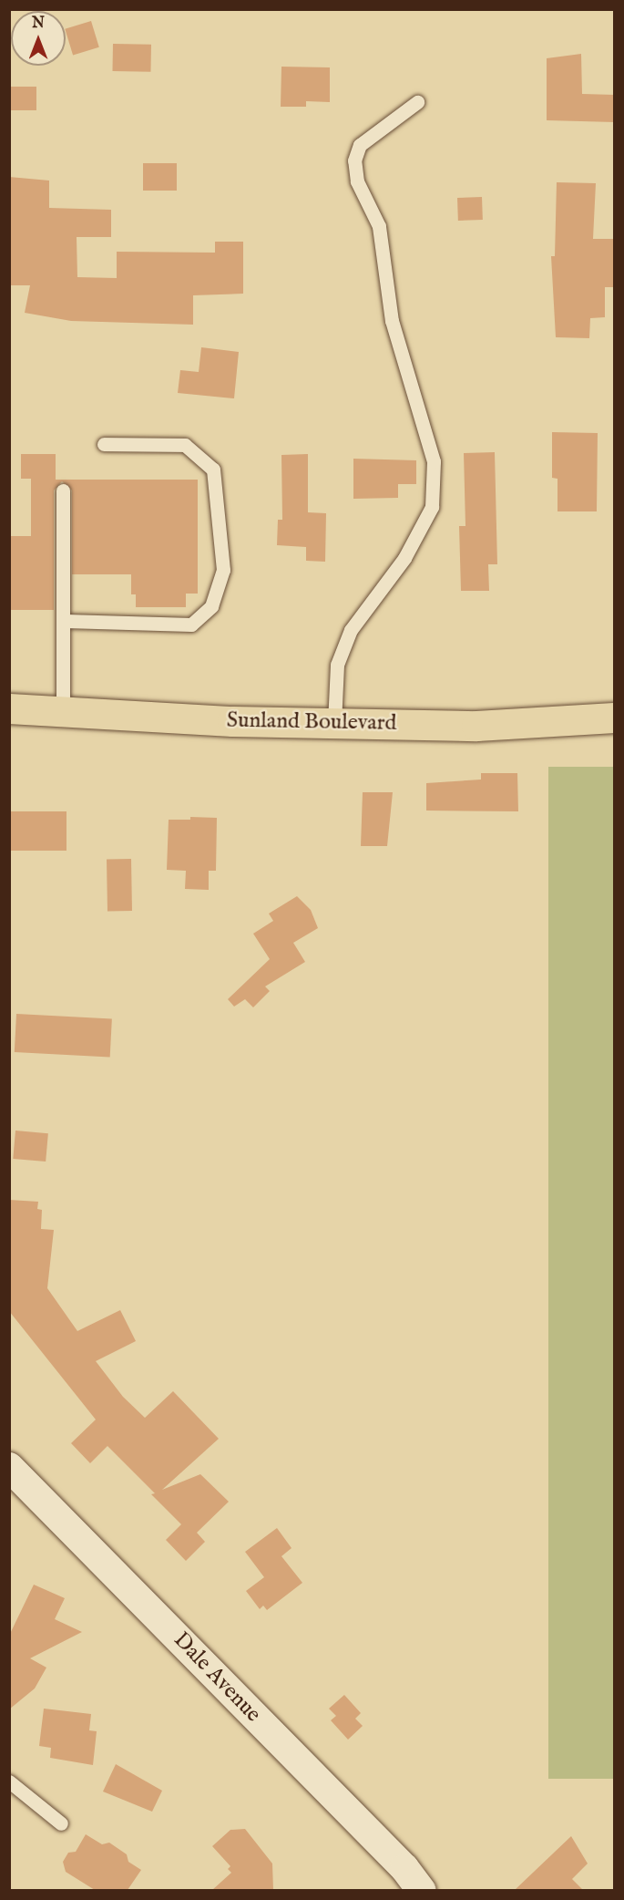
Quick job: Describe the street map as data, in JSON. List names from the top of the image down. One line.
{"streets":{"main road":["Sunland Boulevard"],"street":["Dale Avenue"]},"north":"top"}
